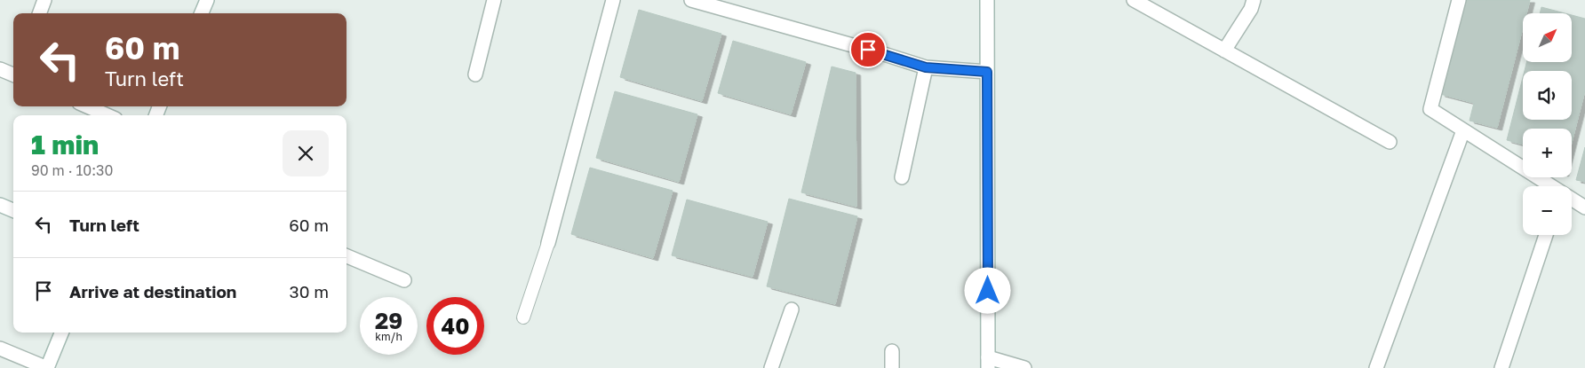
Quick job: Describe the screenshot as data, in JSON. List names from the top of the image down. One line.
{"north":"top right","page":{"map_buttons":["+","−"],"turn":["60 m","Turn left"],"heading":["1 min","90 m · 10:30"],"list":[{"name":"Turn left","value":"60 m"},{"name":"Arrive at destination","value":"30 m"}],"speed":"29 km/h","limit":"40"}}
